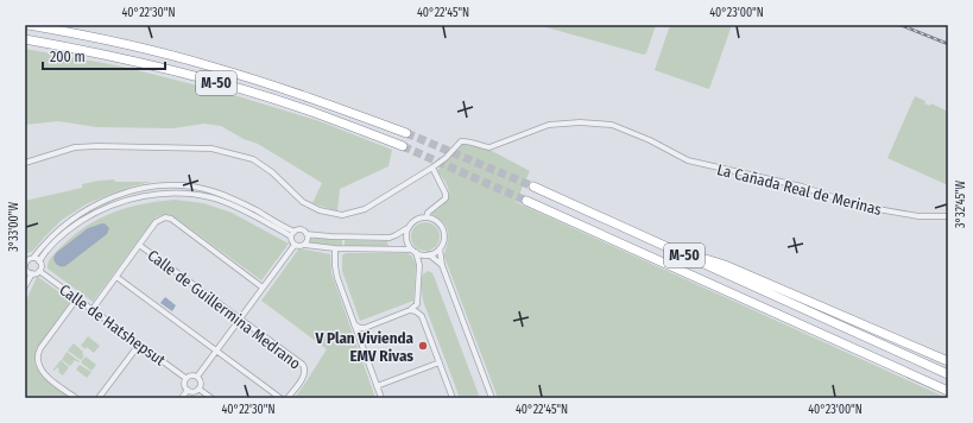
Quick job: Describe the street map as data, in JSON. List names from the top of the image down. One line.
{"streets":{"highway":["M-50"],"street":["La Cañada Real de Merinas","Calle de Guillermina Medrano","Calle de Hatshepsut"]},"places":["V Plan Vivienda EMV Rivas"],"scale_bar":"200 m","coordinates":["40°22'30\"N","40°22'45\"N","40°23'00\"N","3°32'45\"W","3°33'00\"W"]}
